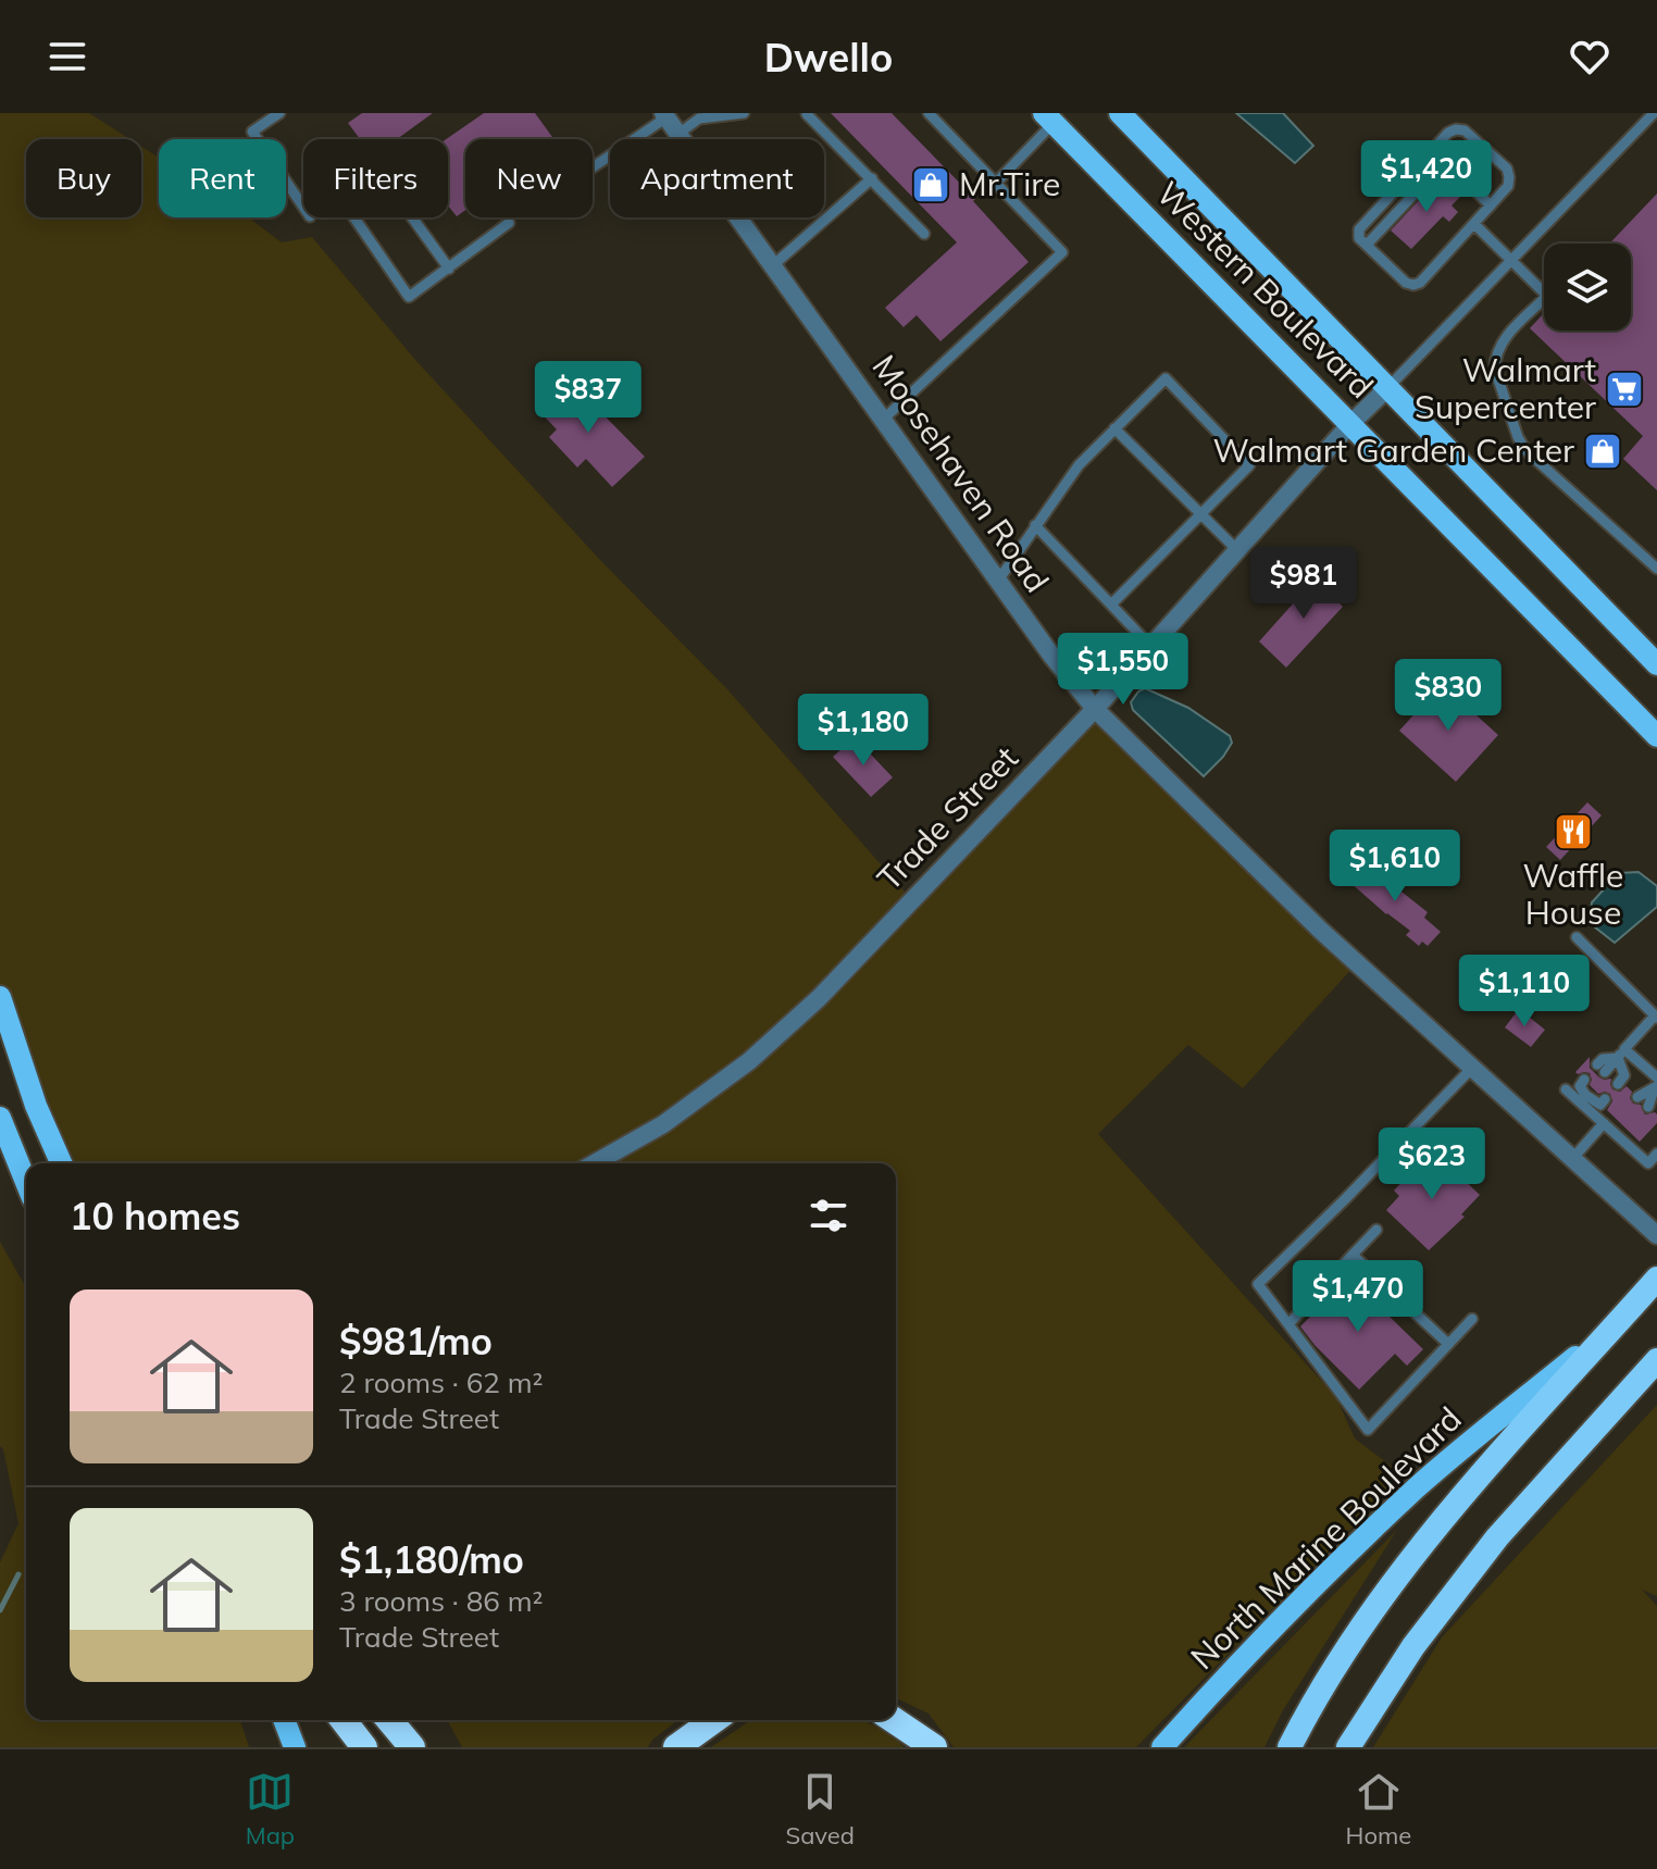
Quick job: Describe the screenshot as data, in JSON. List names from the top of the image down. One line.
{"streets":{"highway":["North Marine Boulevard"],"main road":["Western Boulevard"],"street":["Moosehaven Road","Trade Street"]},"crossings":[["Western Boulevard","Trade Street"],["Moosehaven Road","Trade Street"]],"places":{"shop":["Mr.Tire","Walmart Garden Center"],"supermarket":["Walmart Supercenter"],"restaurant":["Waffle House"]},"page":{"header":"Dwello","chip":["Buy","Rent","Filters","New","Apartment"],"price":["$1,420","$837","$981","$1,550","$830","$1,180","$1,610","$1,110","$623","$1,470"],"heading":"10 homes","list":[{"name":"$981/mo","note":"2 rooms · 62 m² · Trade Street"},{"name":"$1,180/mo","note":"3 rooms · 86 m² · Trade Street"}],"tabs":["Map","Saved","Home"]}}
